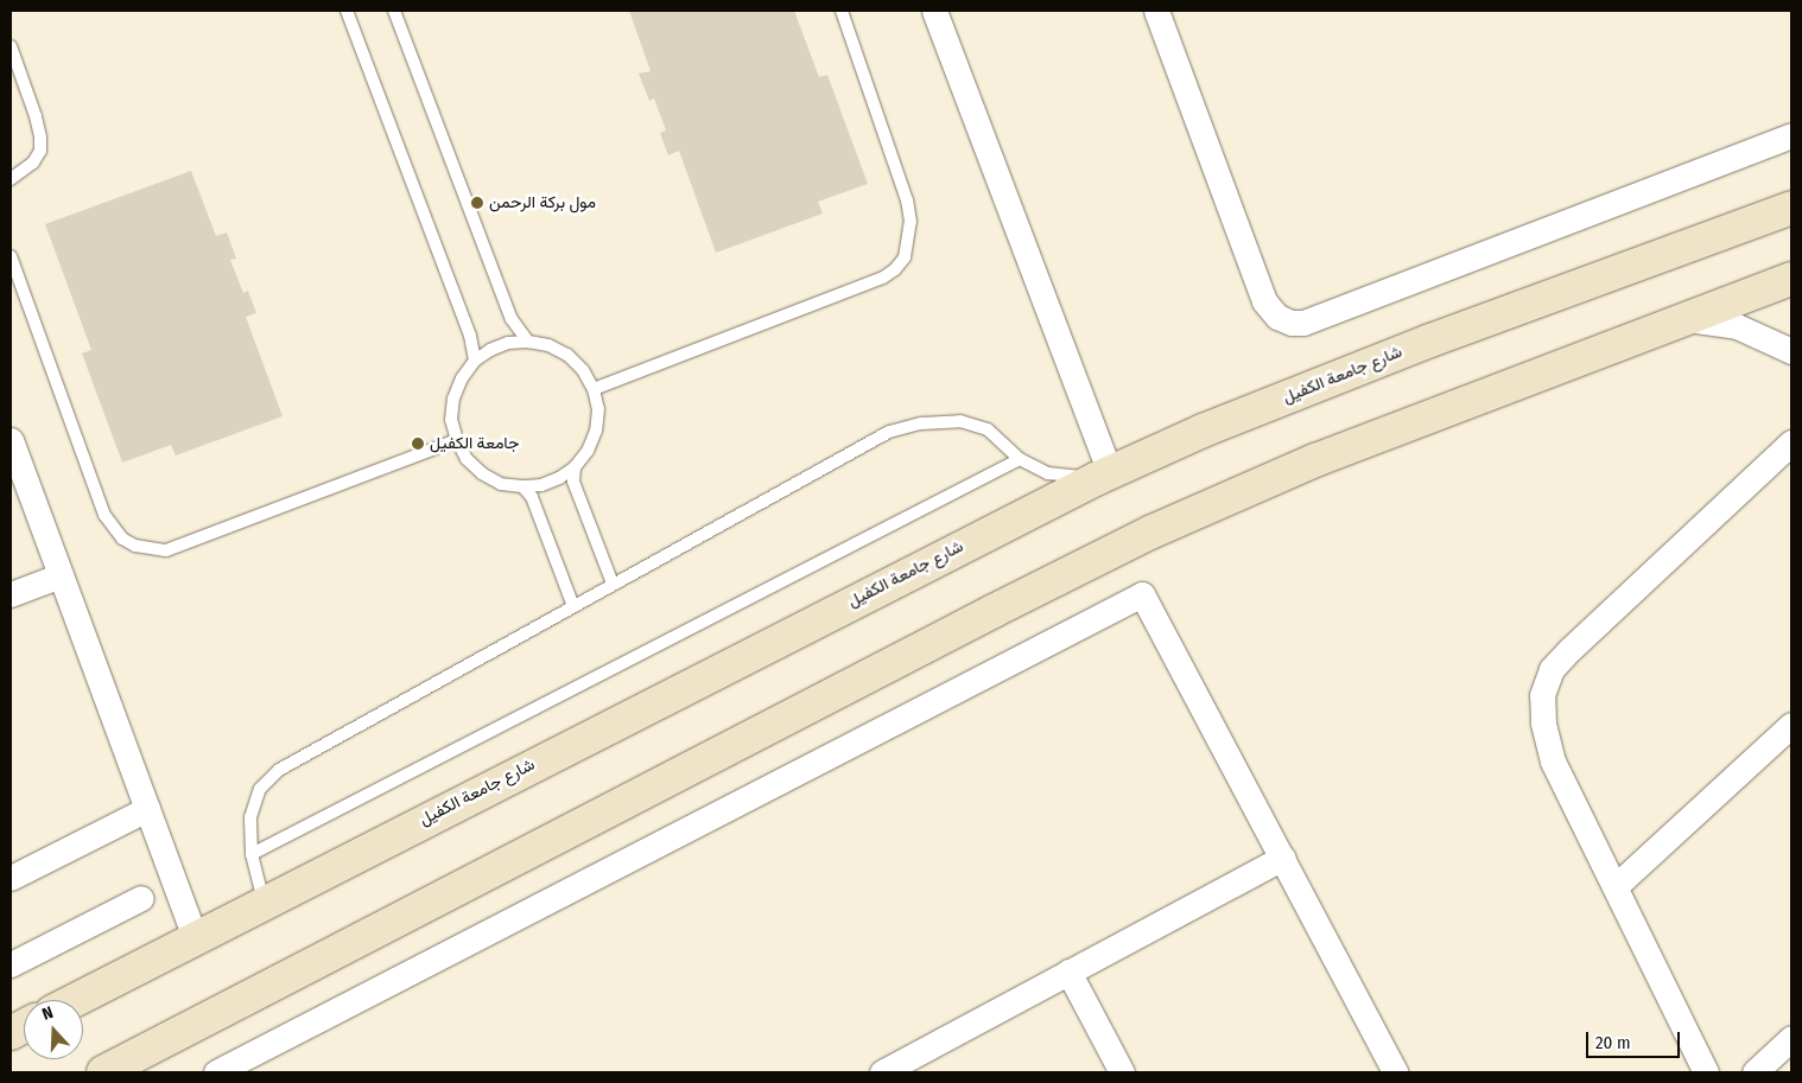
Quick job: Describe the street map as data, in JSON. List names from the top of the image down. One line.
{"streets":{"main road":["شارع جامعة الكفيل"]},"places":["مول بركة الرحمن","جامعة الكفيل"],"scale_bar":"20 m","north":"top"}
